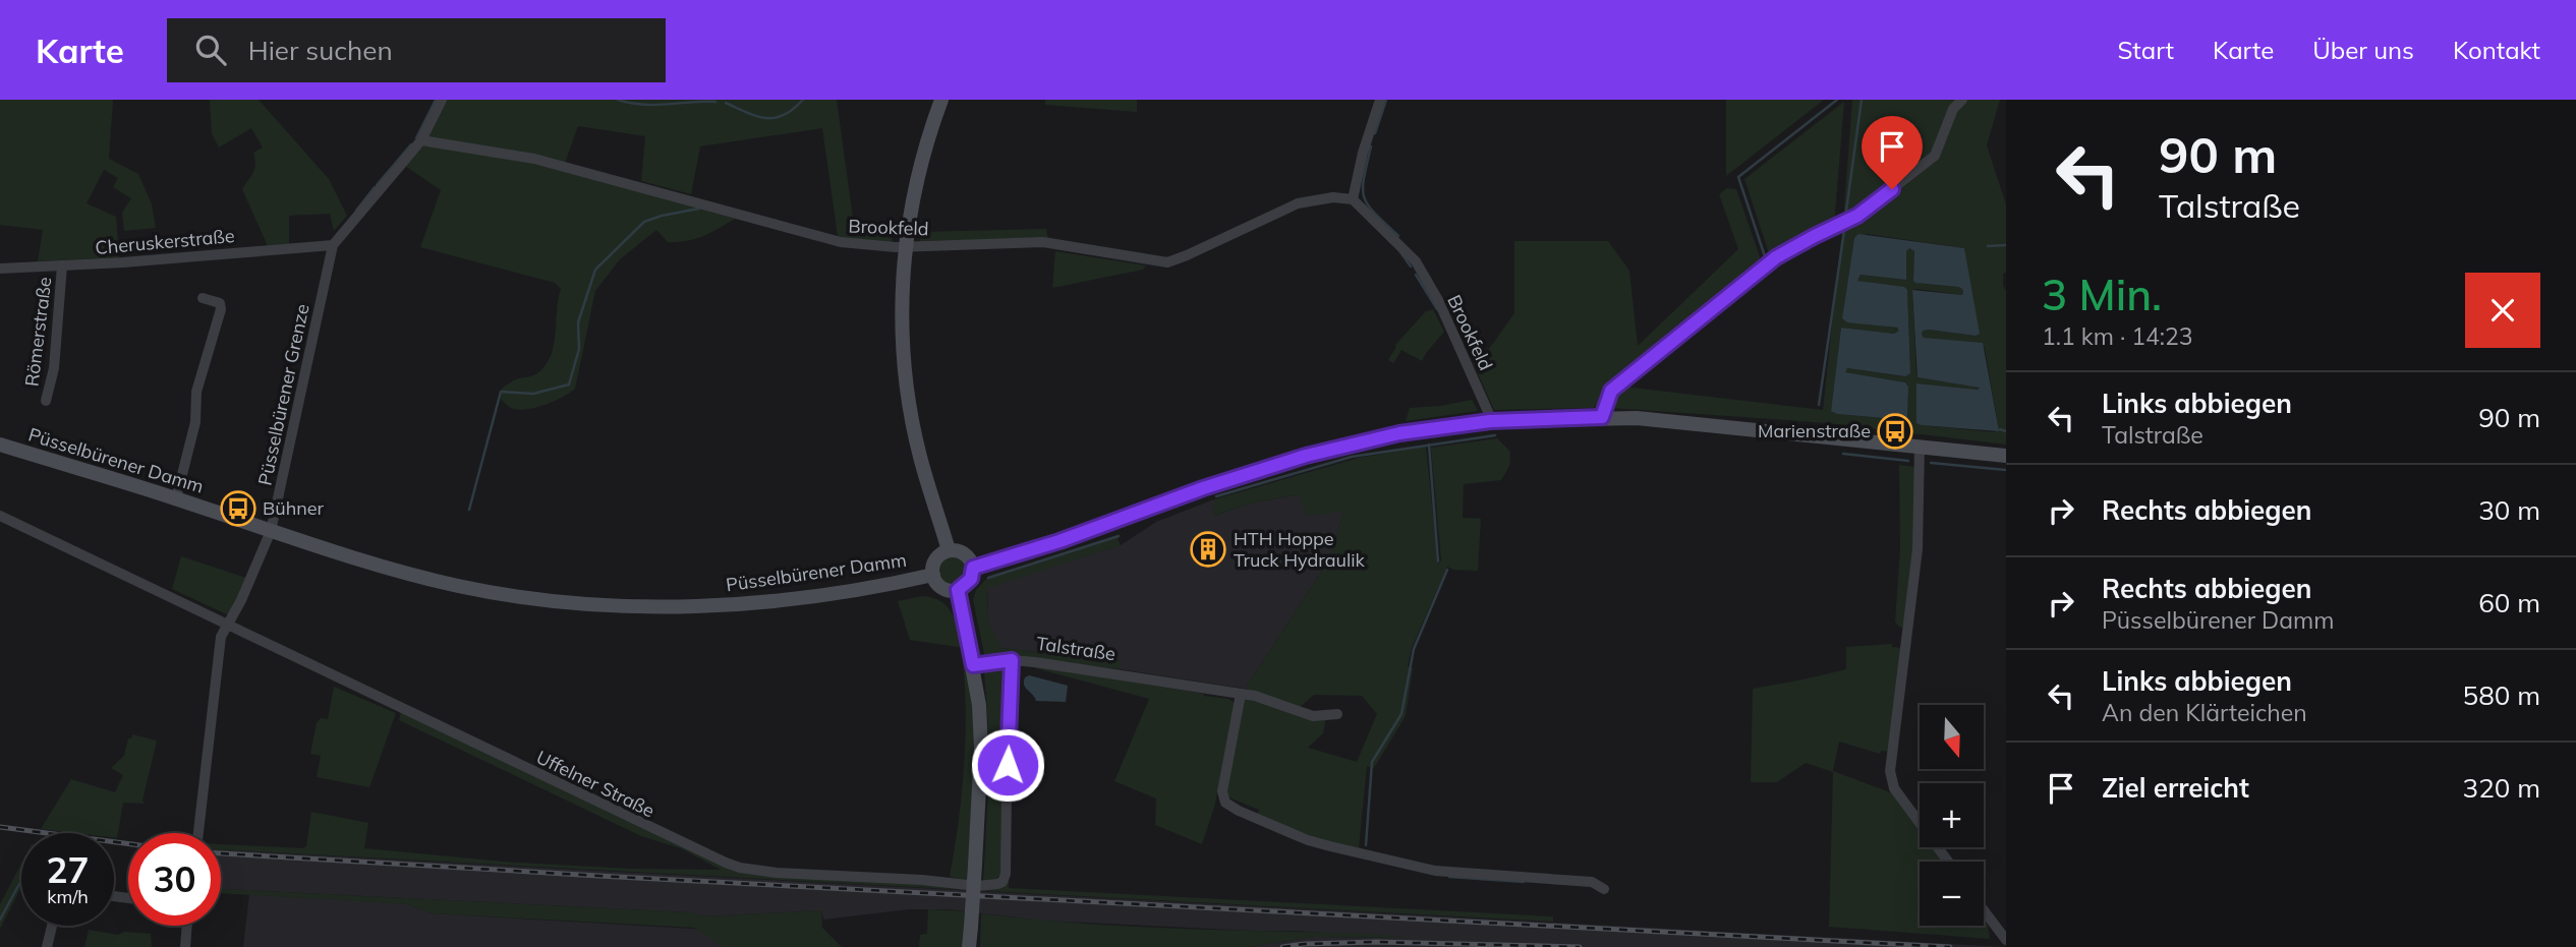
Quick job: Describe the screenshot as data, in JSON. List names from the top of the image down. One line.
{"streets":{"main road":["Püsselbürener Damm"],"street":["Brookfeld","Cheruskerstraße","Römerstraße","Püsselbürener Grenze","Talstraße","Uffelner Straße"]},"crossings":[["Brookfeld","Püsselbürener Grenze"],["Cheruskerstraße","Römerstraße"],["Cheruskerstraße","Püsselbürener Grenze"],["Püsselbürener Grenze","Püsselbürener Damm"],["Püsselbürener Grenze","Uffelner Straße"],["Talstraße","Uffelner Straße"]],"places":{"bus stop":["Marienstraße","Bühner"],"building":["HTH Hoppe Truck Hydraulik"]},"north":"bottom","page":{"header":"Karte","search":"Hier suchen","nav":["Start","Karte","Über uns","Kontakt"],"turn":["90 m","Talstraße"],"heading":["3 Min.","1.1 km · 14:23"],"list":[{"name":"Links abbiegen","note":"Talstraße","value":"90 m"},{"name":"Rechts abbiegen","value":"30 m"},{"name":"Rechts abbiegen","note":"Püsselbürener Damm","value":"60 m"},{"name":"Links abbiegen","note":"An den Klärteichen","value":"580 m"},{"name":"Ziel erreicht","value":"320 m"}],"map_buttons":["+","−"],"speed":"27 km/h","limit":"30"}}
